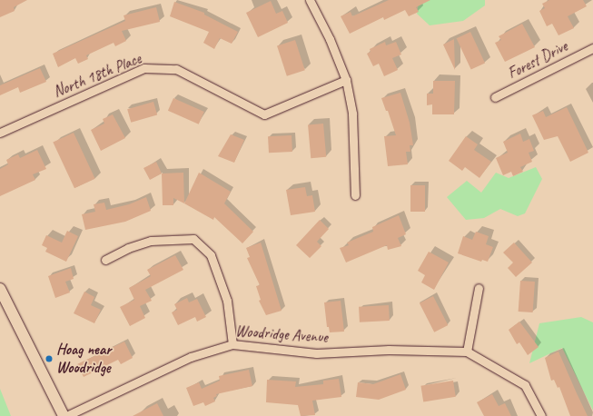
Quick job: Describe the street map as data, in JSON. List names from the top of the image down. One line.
{"streets":{"street":["Forest Drive","North 18th Place","Woodridge Avenue"]},"places":["Hoag near Woodridge"]}
